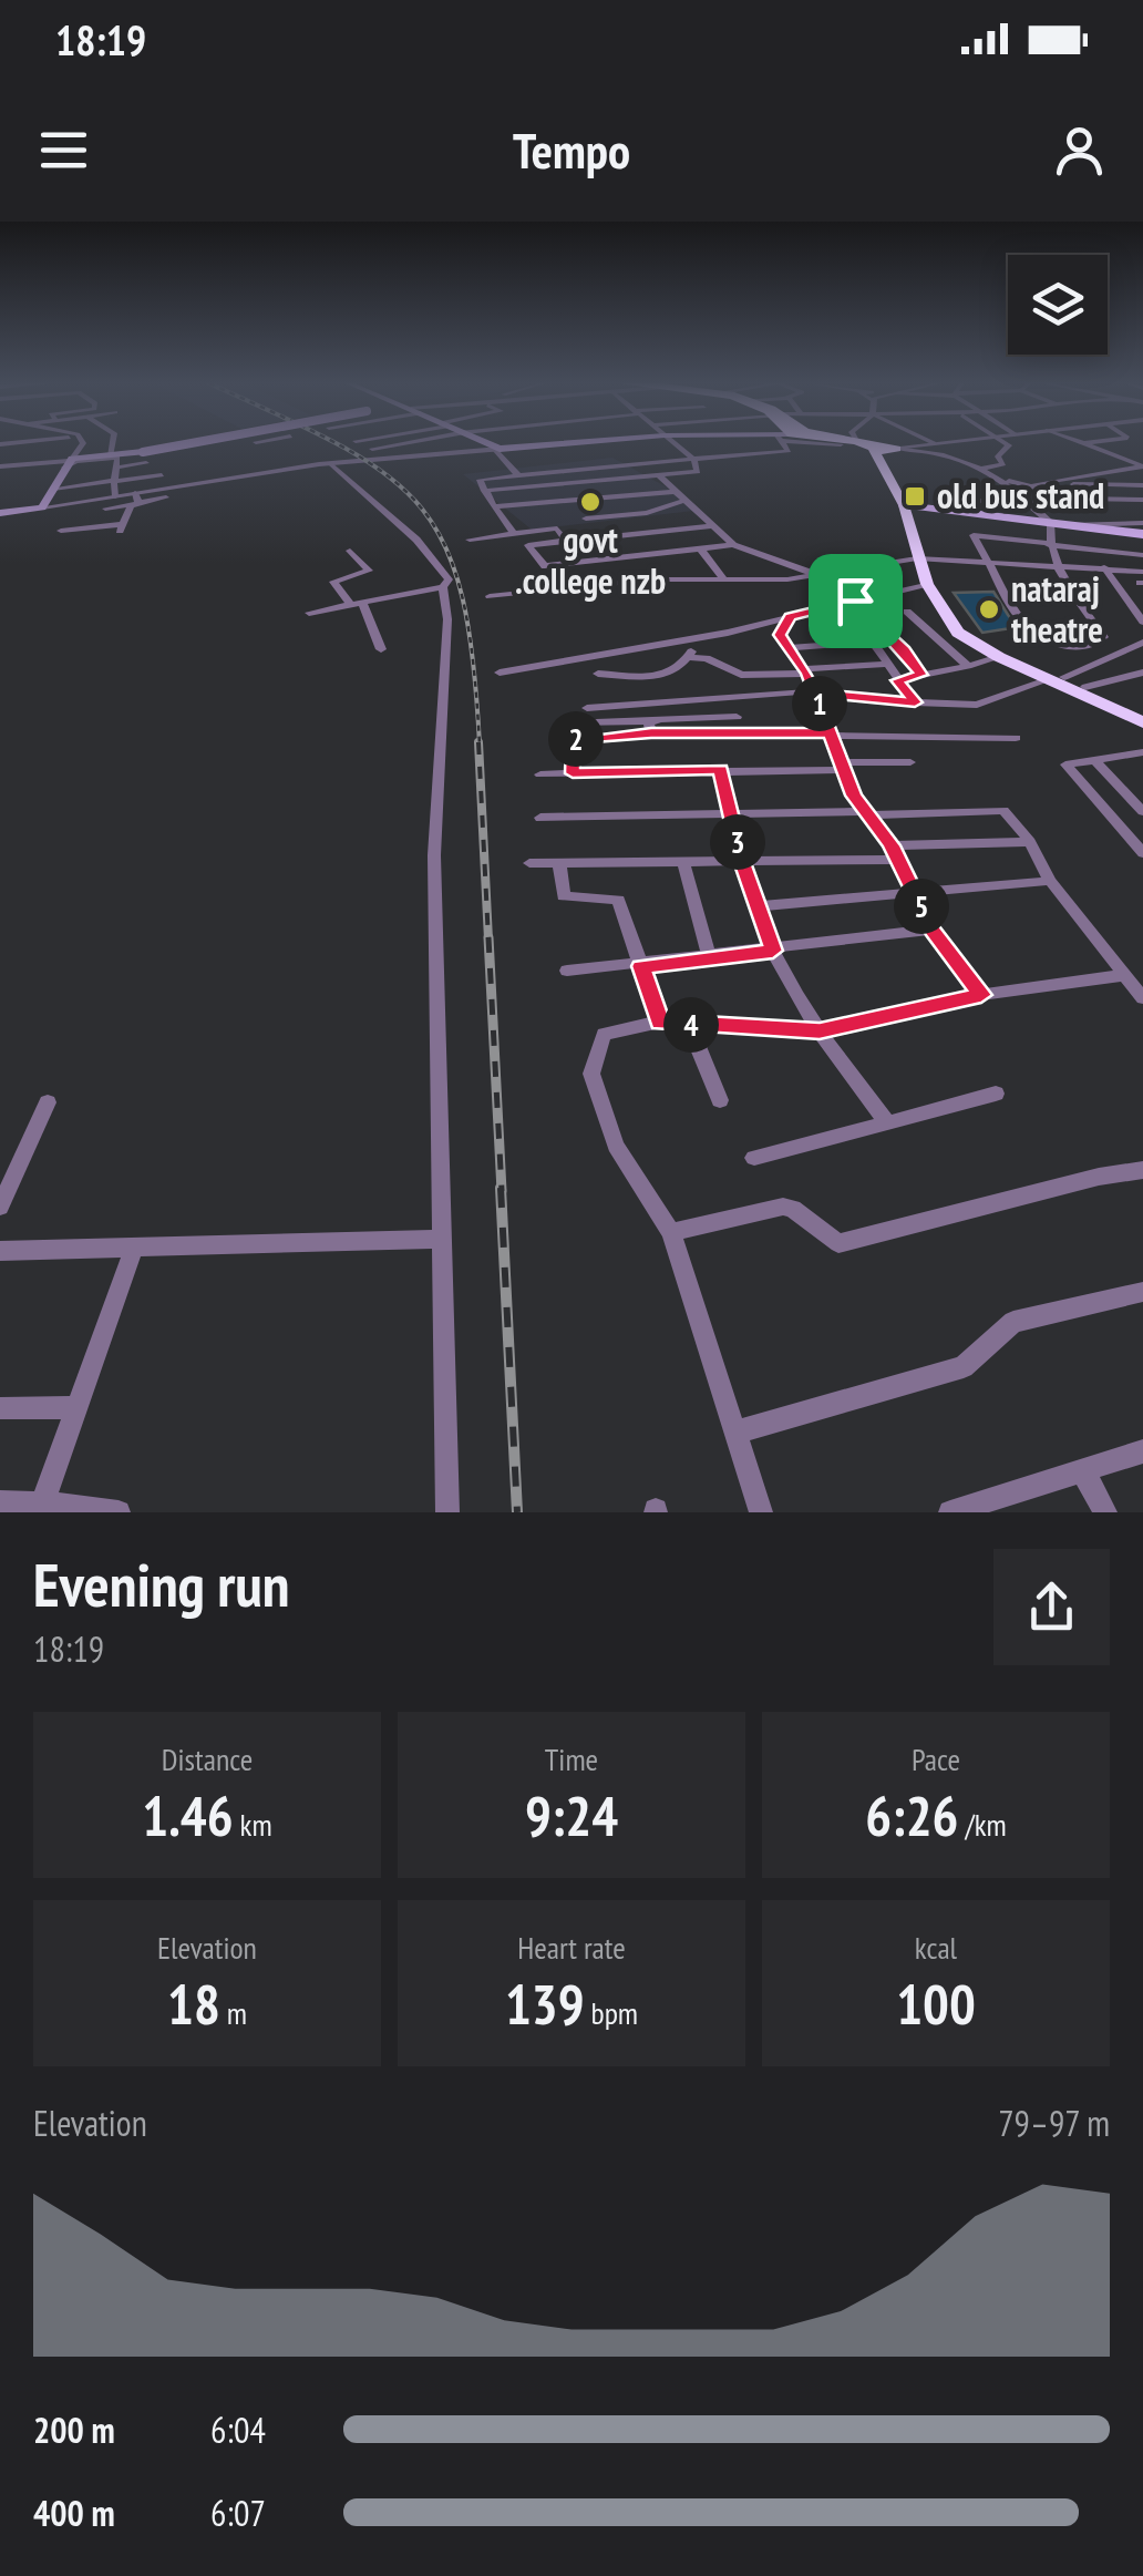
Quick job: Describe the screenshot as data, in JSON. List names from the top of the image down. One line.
{"places":{"transit":["old bus stand"],"other":["govt .college nzb","nataraj theatre"]},"page":{"status":"18:19","header":"Tempo","pins":["1","2","3","5","4"],"heading":["Evening run","18:19"],"stats":[["Distance","1.46 km"],["Time","9:24"],["Pace","6:26 /km"],["Elevation","18 m"],["Heart rate","139 bpm"],["kcal","100"]],"chart":["Elevation","79–97 m"],"list":[{"name":"200 m","note":"6:04"},{"name":"400 m","note":"6:07"}]}}
